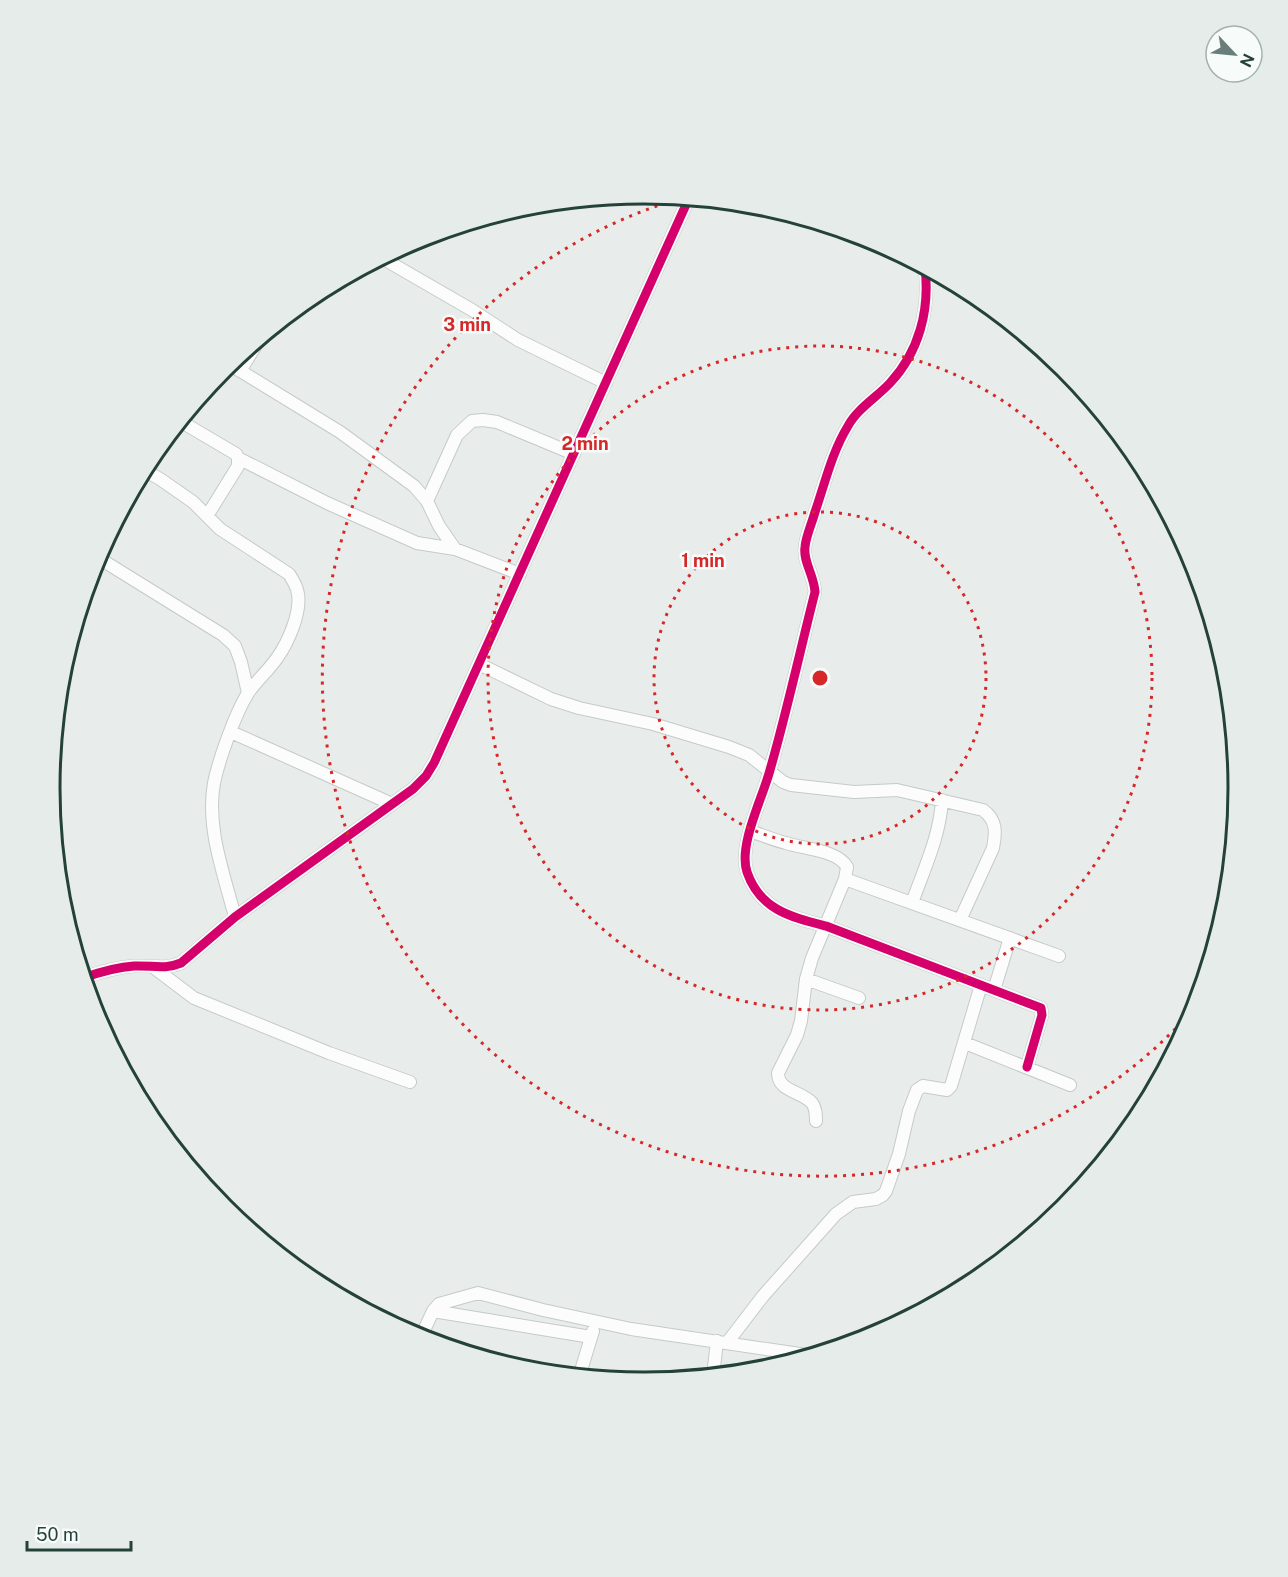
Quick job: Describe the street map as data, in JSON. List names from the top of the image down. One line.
{"scale_bar":"50 m","north":"bottom right","rings":["3 min","2 min","1 min"]}
